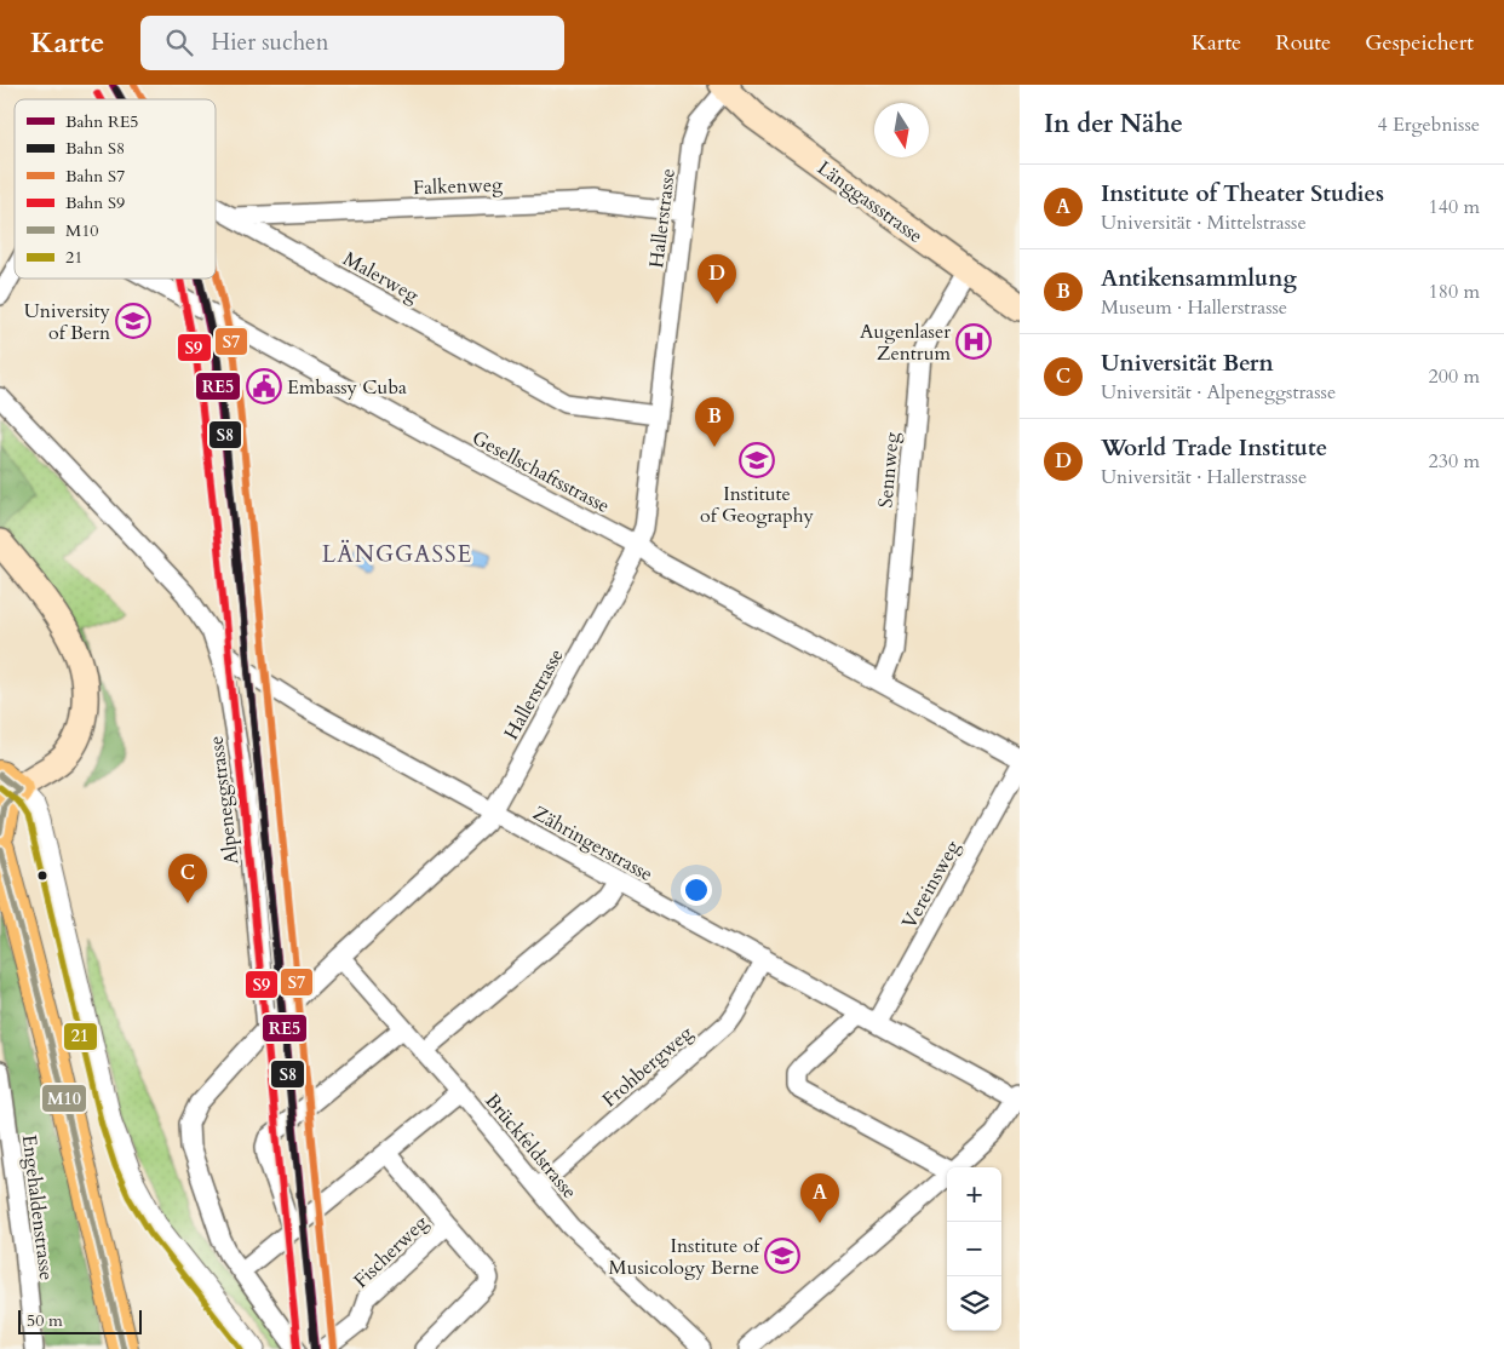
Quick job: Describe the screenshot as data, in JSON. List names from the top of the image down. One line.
{"streets":{"main road":["Länggassstrasse"],"street":["Falkenweg","Hallerstrasse","Malerweg","Sennweg","Gesellschaftsstrasse","Alpeneggstrasse","Zähringerstrasse","Vereinsweg","Frohbergweg","Brückfeldstrasse","Engehaldenstrasse","Fischerweg"]},"crossings":[["Falkenweg","Hallerstrasse"],["Falkenweg","Malerweg"],["Länggassstrasse","Hallerstrasse"],["Länggassstrasse","Sennweg"],["Hallerstrasse","Malerweg"],["Hallerstrasse","Gesellschaftsstrasse"],["Hallerstrasse","Alpeneggstrasse"],["Hallerstrasse","Zähringerstrasse"],["Hallerstrasse","Brückfeldstrasse"],["Sennweg","Gesellschaftsstrasse"],["Alpeneggstrasse","Zähringerstrasse"],["Zähringerstrasse","Vereinsweg"],["Zähringerstrasse","Frohbergweg"],["Frohbergweg","Brückfeldstrasse"]],"districts":["LÄNGGASSE"],"places":{"school or university":["University of Bern","Institute of Geography","Institute of Musicology Berne"],"hospital":["Augenlaser Zentrum"],"public building":["Embassy Cuba"]},"lines":["rail line RE5","rail line S7","rail line S8","rail line S9","transit line M10","transit line 21"],"legend":["Bahn RE5","Bahn S8","Bahn S7","Bahn S9","M10","21"],"scale_bar":"50 m","north":"bottom","page":{"header":"Karte","search":"Hier suchen","nav":["Karte","Route","Gespeichert"],"heading":["In der Nähe","4 Ergebnisse"],"list":[{"mark":"A","name":"Institute of Theater Studies","note":"Universität · Mittelstrasse","value":"140 m"},{"mark":"B","name":"Antikensammlung","note":"Museum · Hallerstrasse","value":"180 m"},{"mark":"C","name":"Universität Bern","note":"Universität · Alpeneggstrasse","value":"200 m"},{"mark":"D","name":"World Trade Institute","note":"Universität · Hallerstrasse","value":"230 m"}],"pins":["D","B","C","A"],"map_buttons":["+","−"],"scale":"50 m"}}
